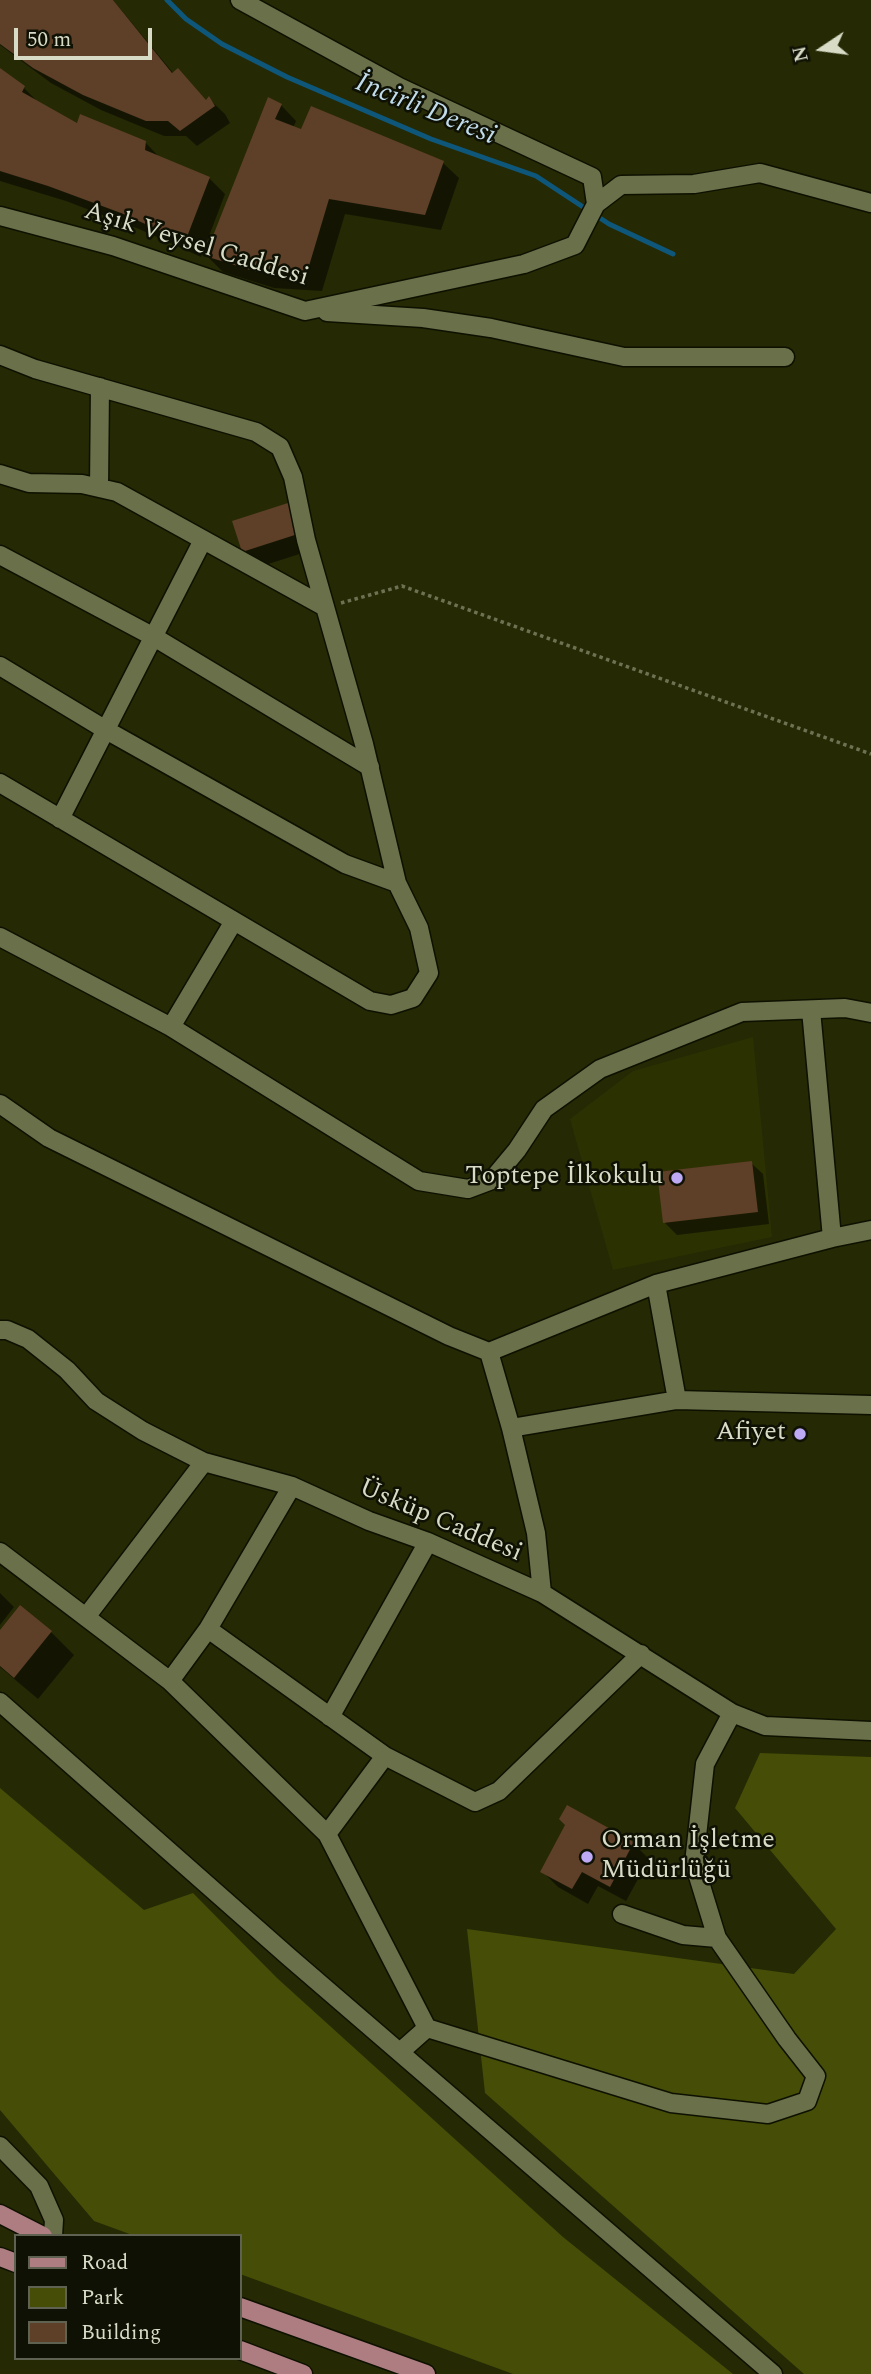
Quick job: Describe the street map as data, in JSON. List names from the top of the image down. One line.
{"streets":{"street":["Aşık Veysel Caddesi","Üsküp Caddesi"]},"water":["İncirli Deresi"],"places":["Toptepe İlkokulu","Afiyet","Orman İşletme Müdürlüğü"],"legend":["Road","Park","Building"],"scale_bar":"50 m","north":"left"}
